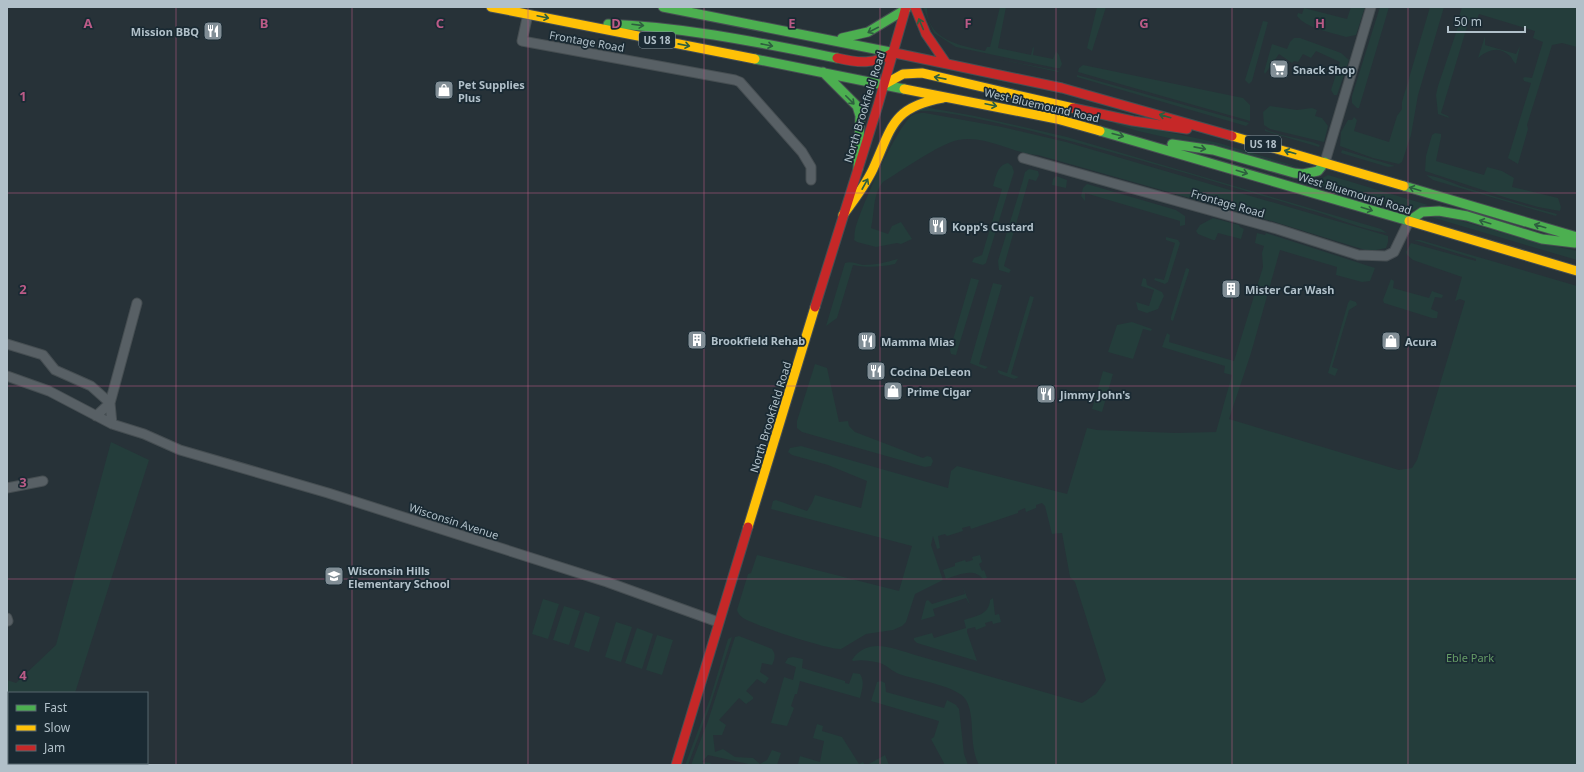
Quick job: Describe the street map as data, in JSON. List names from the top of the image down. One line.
{"streets":{"main road":["US 18","West Bluemound Road","North Brookfield Road"],"street":["Frontage Road","Wisconsin Avenue"]},"crossings":[["Frontage Road","West Bluemound Road"],["West Bluemound Road","North Brookfield Road"],["North Brookfield Road","Wisconsin Avenue"]],"parks":["Eble Park"],"places":{"restaurant":["Mission BBQ","Kopp's Custard","Mamma Mias","Cocina DeLeon","Jimmy John's"],"supermarket":["Snack Shop"],"shop":["Pet Supplies Plus","Acura","Prime Cigar"],"building":["Mister Car Wash","Brookfield Rehab"],"school or university":["Wisconsin Hills Elementary School"]},"legend":["Fast","Slow","Jam"],"scale_bar":"50 m","grid":{"columns":["A","B","C","D","E","F","G","H"],"rows":["1","2","3","4"]}}
